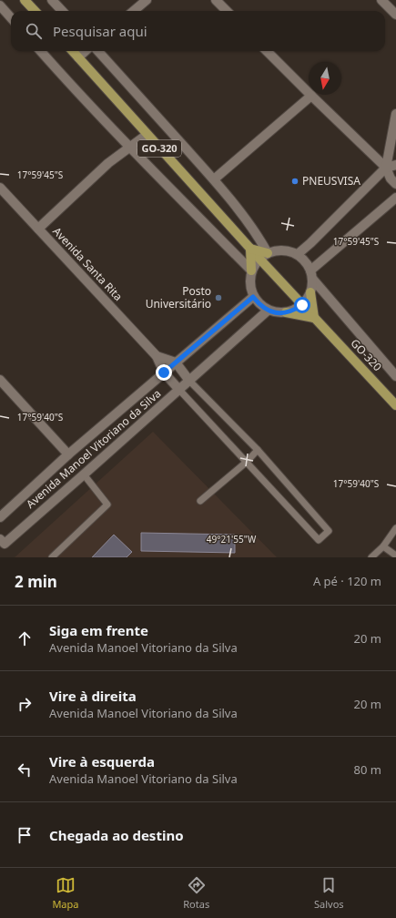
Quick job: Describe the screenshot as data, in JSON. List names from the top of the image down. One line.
{"streets":{"main road":["GO-320"],"street":["Avenida Santa Rita","Avenida Manoel Vitoriano da Silva"]},"crossings":[["Avenida Santa Rita","Avenida Manoel Vitoriano da Silva"]],"places":["PNEUSVISA","Posto Universitário"],"north":"bottom","page":{"search":"Pesquisar aqui","heading":["2 min","A pé · 120 m"],"list":[["Siga em frente","Avenida Manoel Vitoriano da Silva","20 m"],["Vire à direita","Avenida Manoel Vitoriano da Silva","20 m"],["Vire à esquerda","Avenida Manoel Vitoriano da Silva","80 m"],"Chegada ao destino"],"nav":["Mapa","Rotas","Salvos"]},"coordinates":["17°59'45\"S","17°59'40\"S","49°21'55\"W"]}
